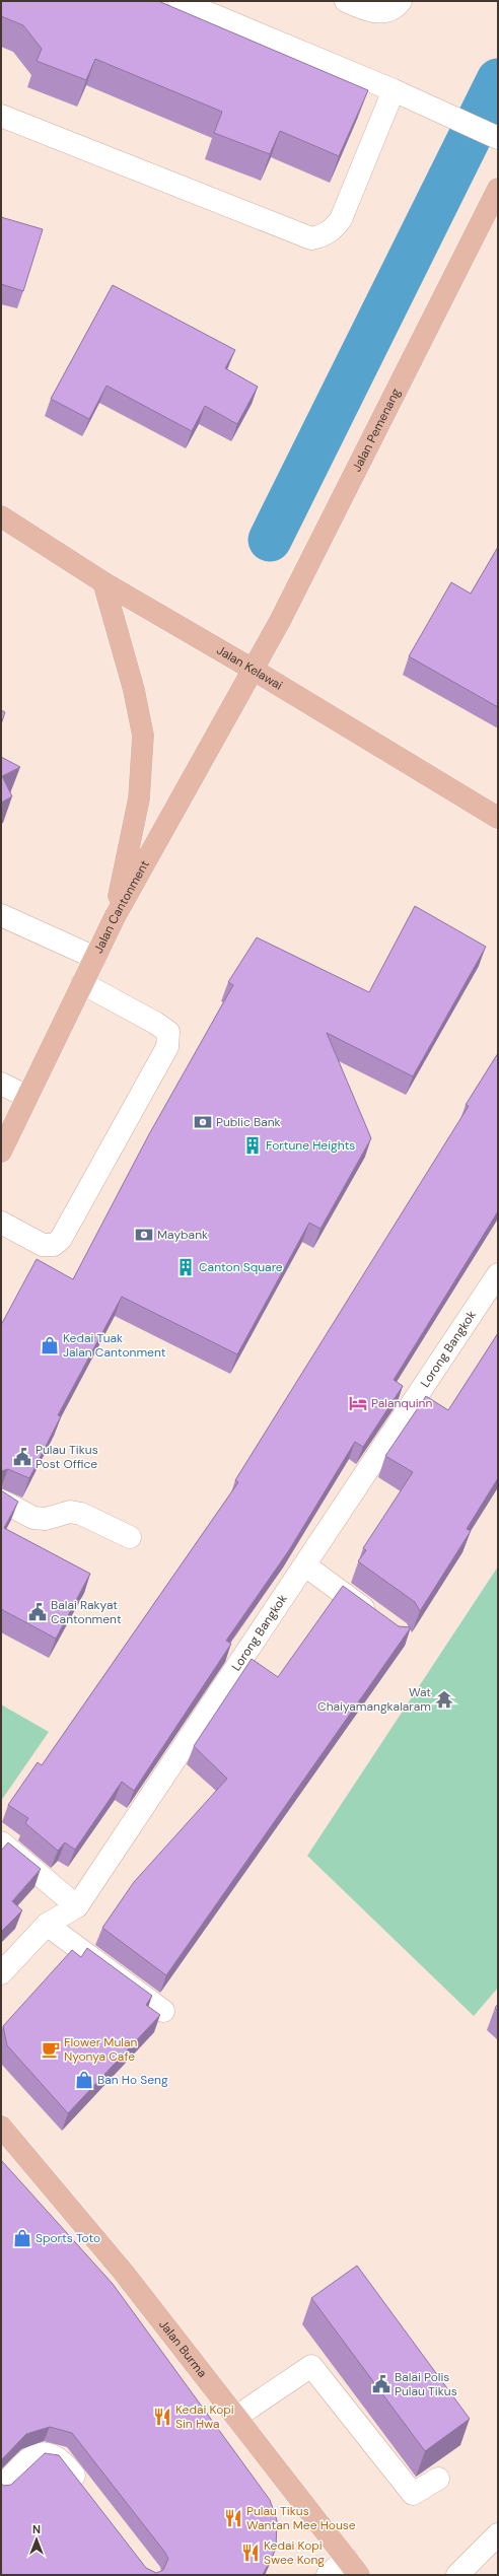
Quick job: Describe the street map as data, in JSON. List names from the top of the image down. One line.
{"streets":{"main road":["Jalan Pemenang","Jalan Kelawai","Jalan Cantonment","Jalan Burma"],"street":["Lorong Bangkok"]},"crossings":[["Jalan Pemenang","Jalan Kelawai"],["Jalan Pemenang","Jalan Cantonment"],["Jalan Kelawai","Jalan Cantonment"]],"places":{"bank":["Public Bank","Maybank"],"building":["Fortune Heights","Canton Square"],"shop":["Kedai Tuak Jalan Cantonment","Ban Ho Seng","Sports Toto"],"hotel":["Palanquinn"],"public building":["Pulau Tikus Post Office","Balai Rakyat Cantonment","Balai Polis Pulau Tikus"],"temple":["Wat Chaiyamangkalaram"],"cafe":["Flower Mulan Nyonya Cafe"],"restaurant":["Kedai Kopi Sin Hwa","Pulau Tikus Wantan Mee House","Kedai Kopi Swee Kong"]},"north":"top"}
